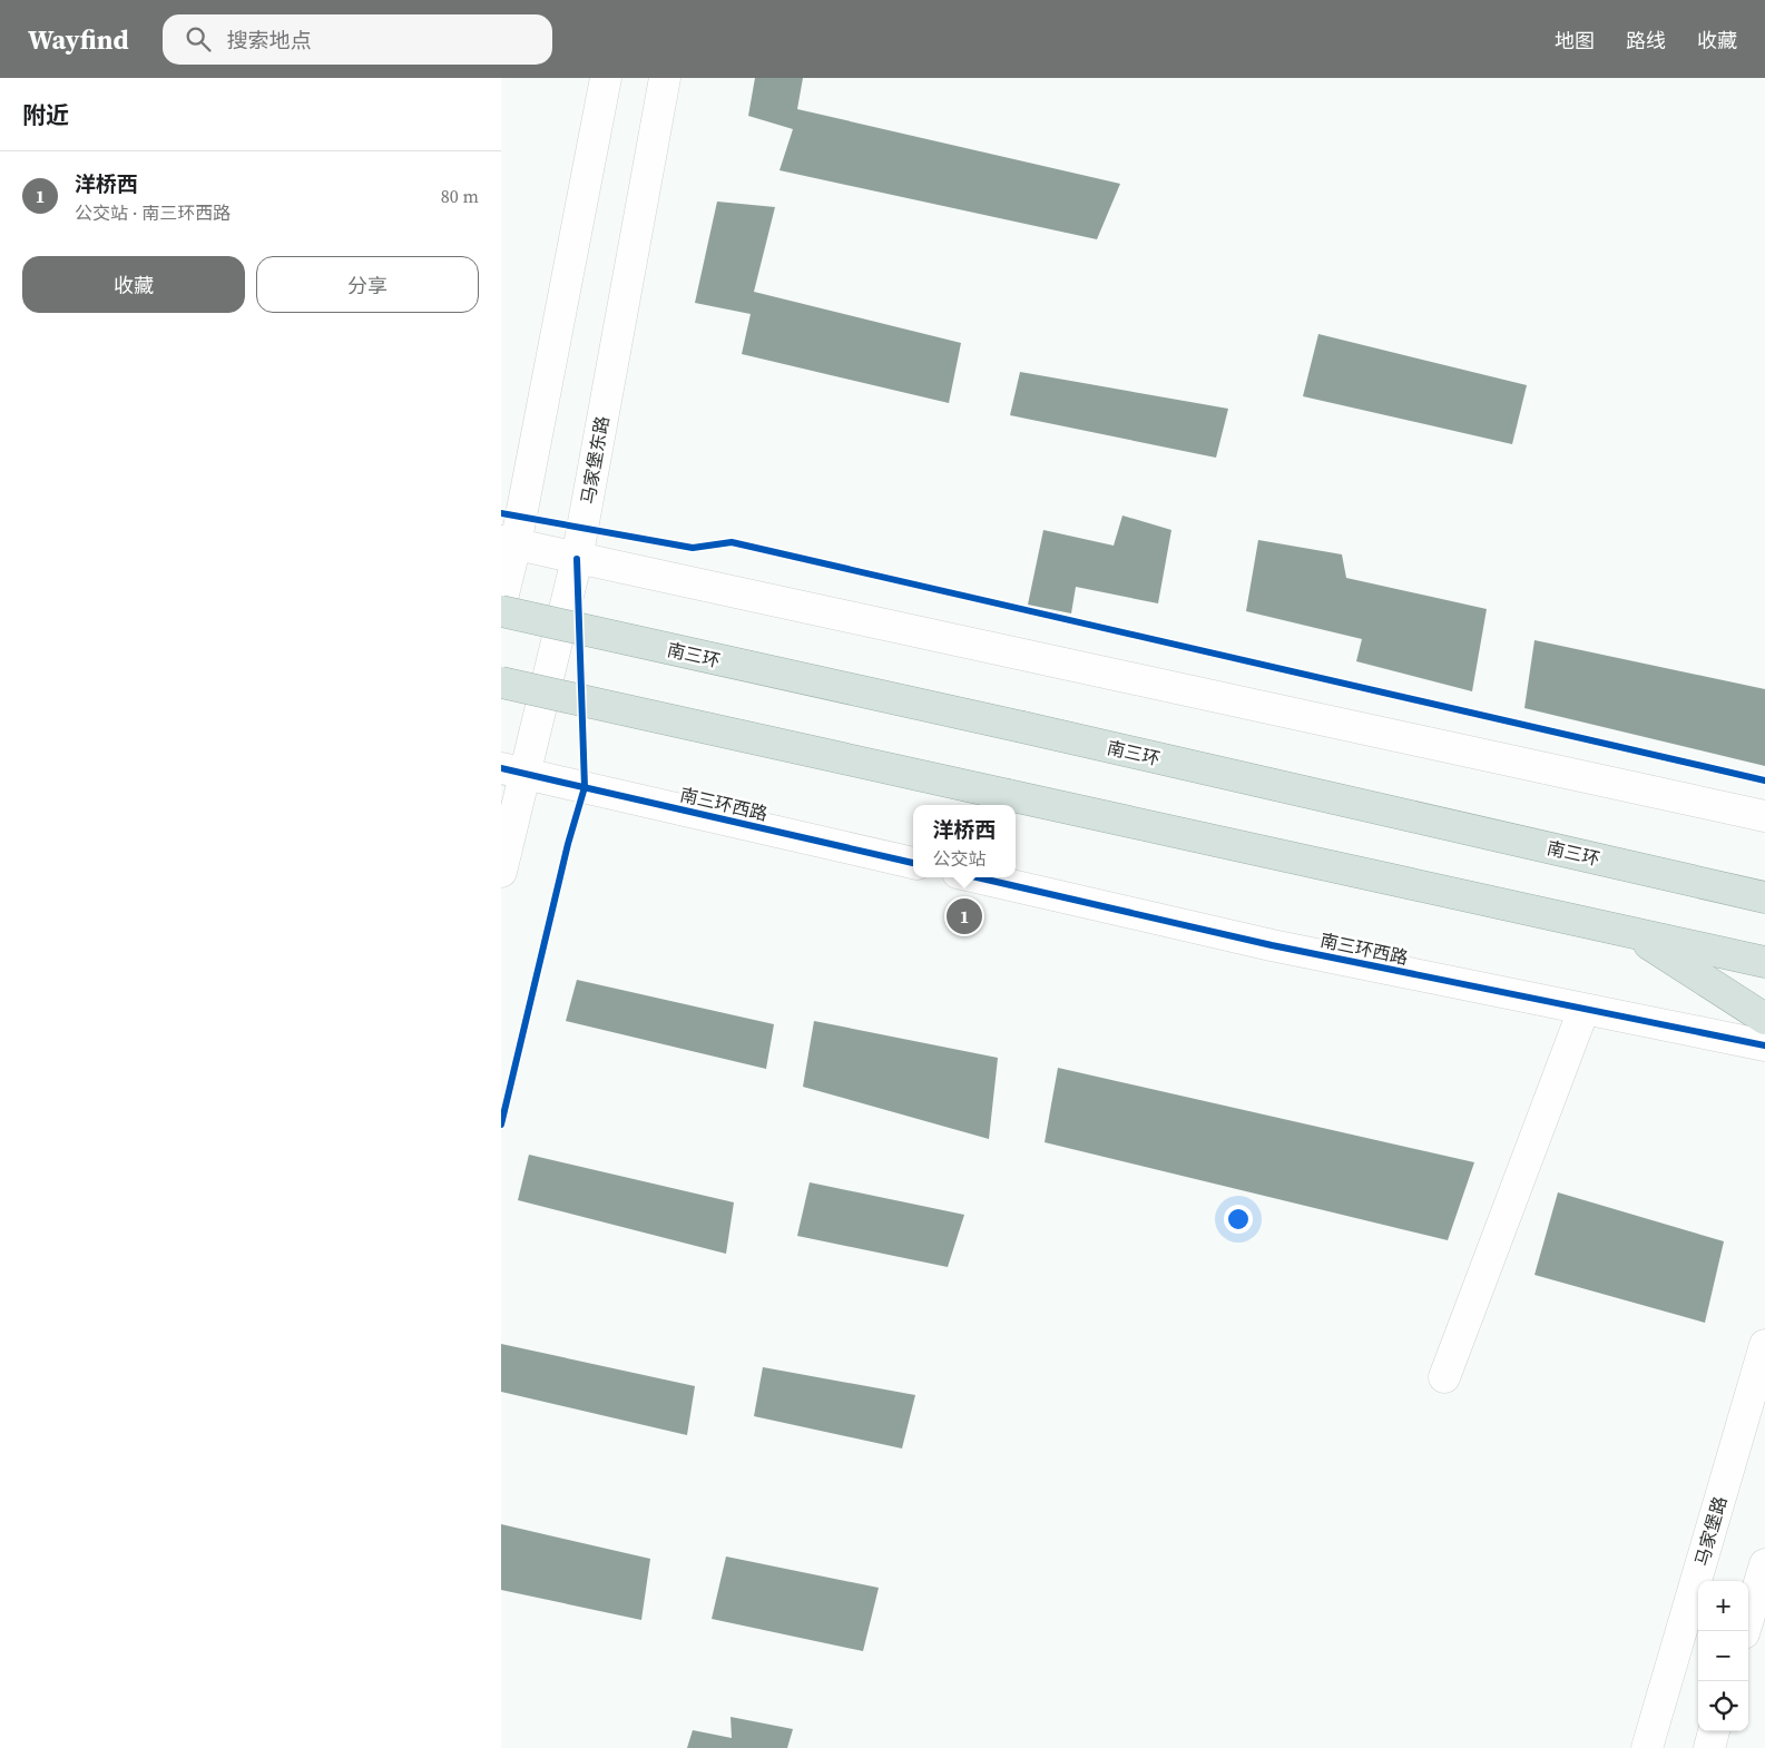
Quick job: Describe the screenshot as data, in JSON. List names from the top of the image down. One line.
{"streets":{"highway":["南三环"],"street":["马家堡东路","南三环西路","马家堡路"]},"crossings":[["马家堡东路","南三环西路"]],"page":{"header":"Wayfind","search":"搜索地点","nav":["地图","路线","收藏"],"heading":"附近","list":[{"mark":"1","name":"洋桥西","note":"公交站 · 南三环西路","value":"80 m"}],"buttons":["收藏","分享"],"popup":["洋桥西","公交站"],"pins":"1","map_buttons":["+","−"]}}
